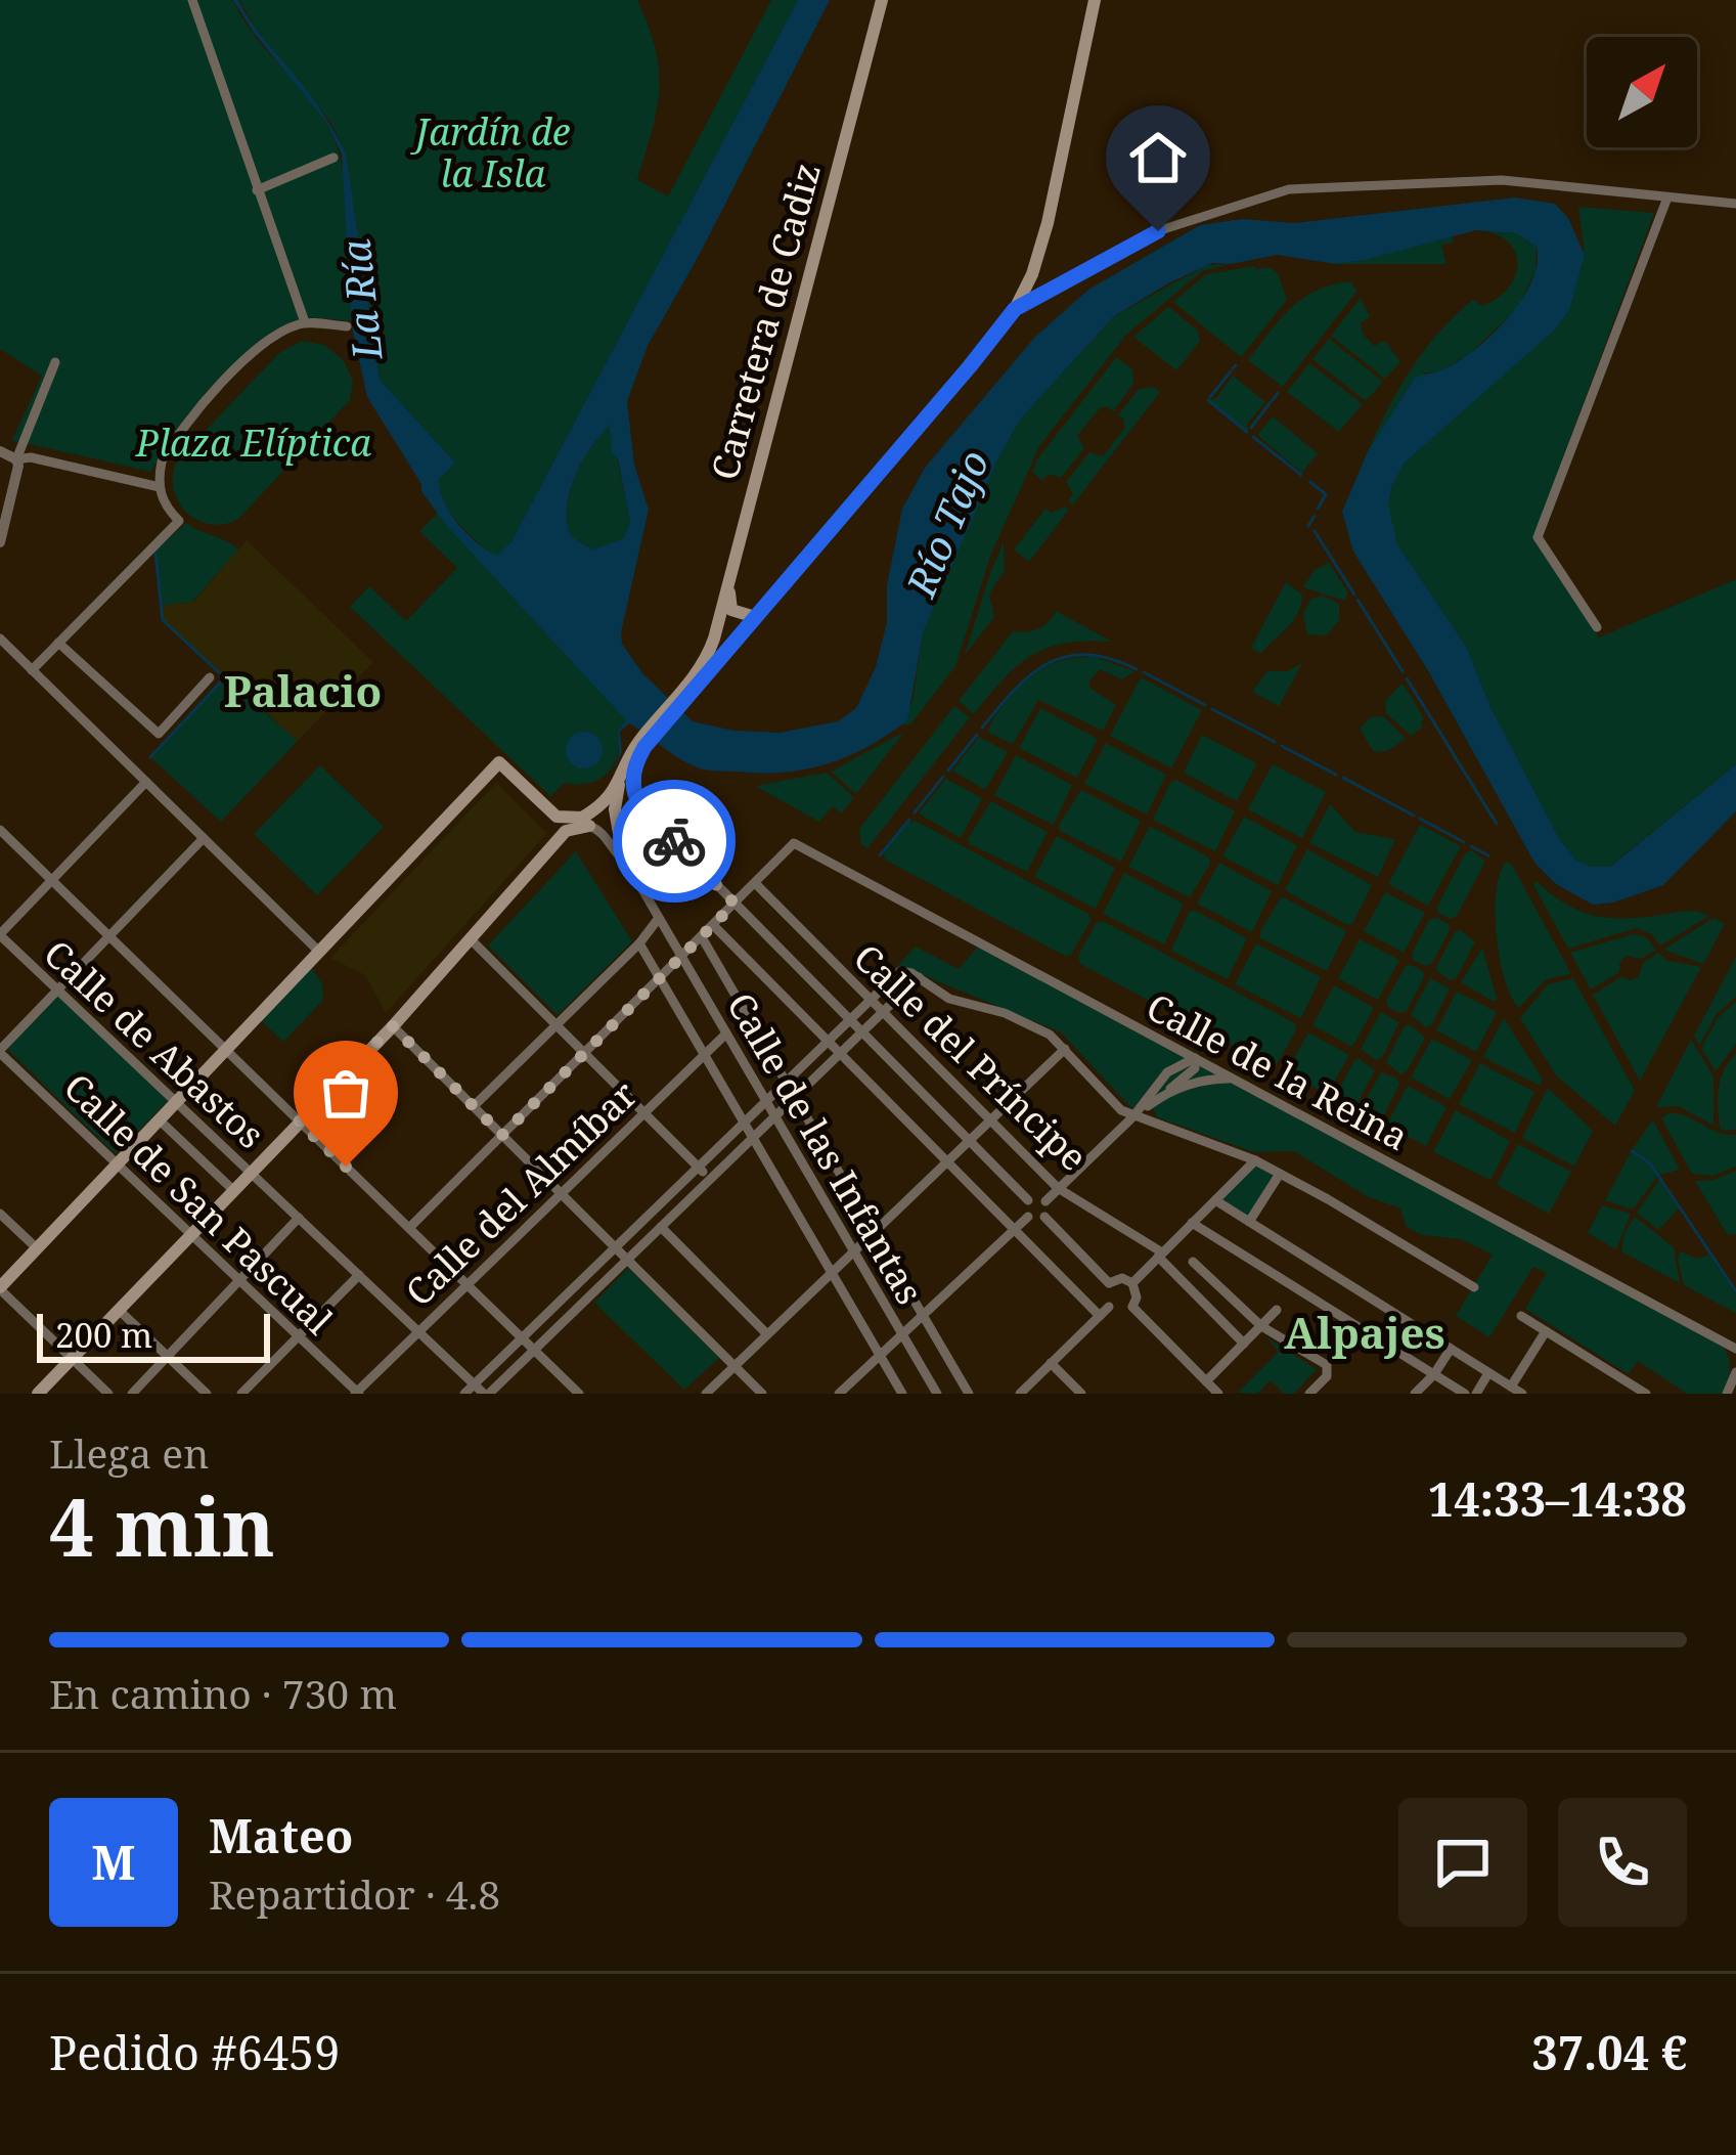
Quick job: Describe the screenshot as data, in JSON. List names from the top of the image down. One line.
{"streets":{"main road":["Carretera de Cadiz"],"street":["Calle de Abastos","Calle del Príncipe","Calle de la Reina","Calle de las Infantas","Calle del Almíbar","Calle de San Pascual"]},"crossings":[["Calle de Abastos","Calle del Almíbar"],["Calle del Príncipe","Calle de la Reina"],["Calle de las Infantas","Calle del Almíbar"],["Calle del Almíbar","Calle de San Pascual"]],"districts":["Palacio","Alpajes"],"water":["La Ría","Río Tajo"],"parks":["Jardín de la Isla","Plaza Elíptica"],"scale_bar":"200 m","north":"top right","page":{"scale":"200 m","heading":["4 min","Llega en","14:33–14:38"],"panel":["Mateo","Repartidor · 4.8","Pedido #6459","37.04 €"],"bar":"En camino · 730 m","round":"M"}}
